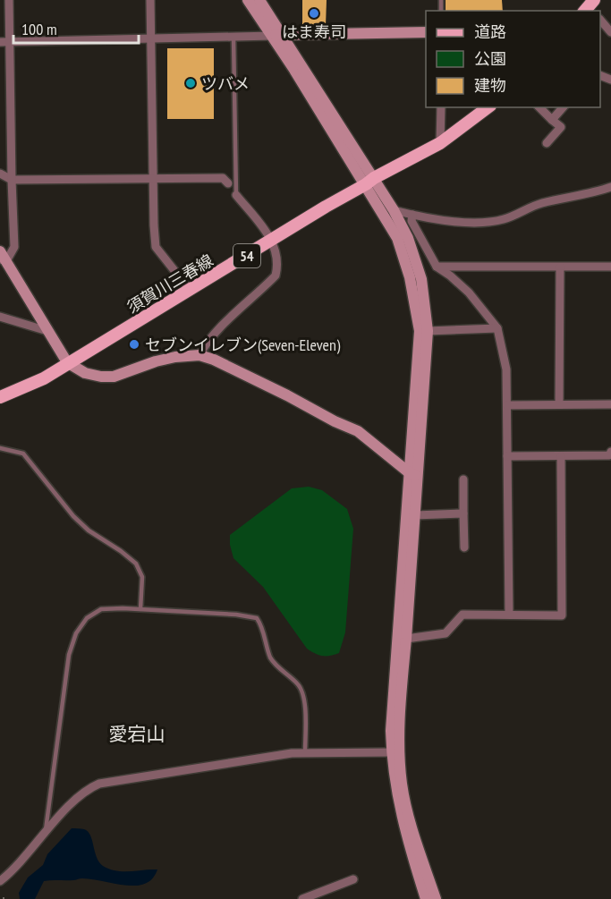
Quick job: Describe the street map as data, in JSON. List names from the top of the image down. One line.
{"streets":{"main road":["54","須賀川三春線"]},"districts":["愛宕山"],"places":["はま寿司","ツバメ","セブンイレブン(Seven-Eleven)"],"legend":["道路","公園","建物"],"scale_bar":"100 m"}
